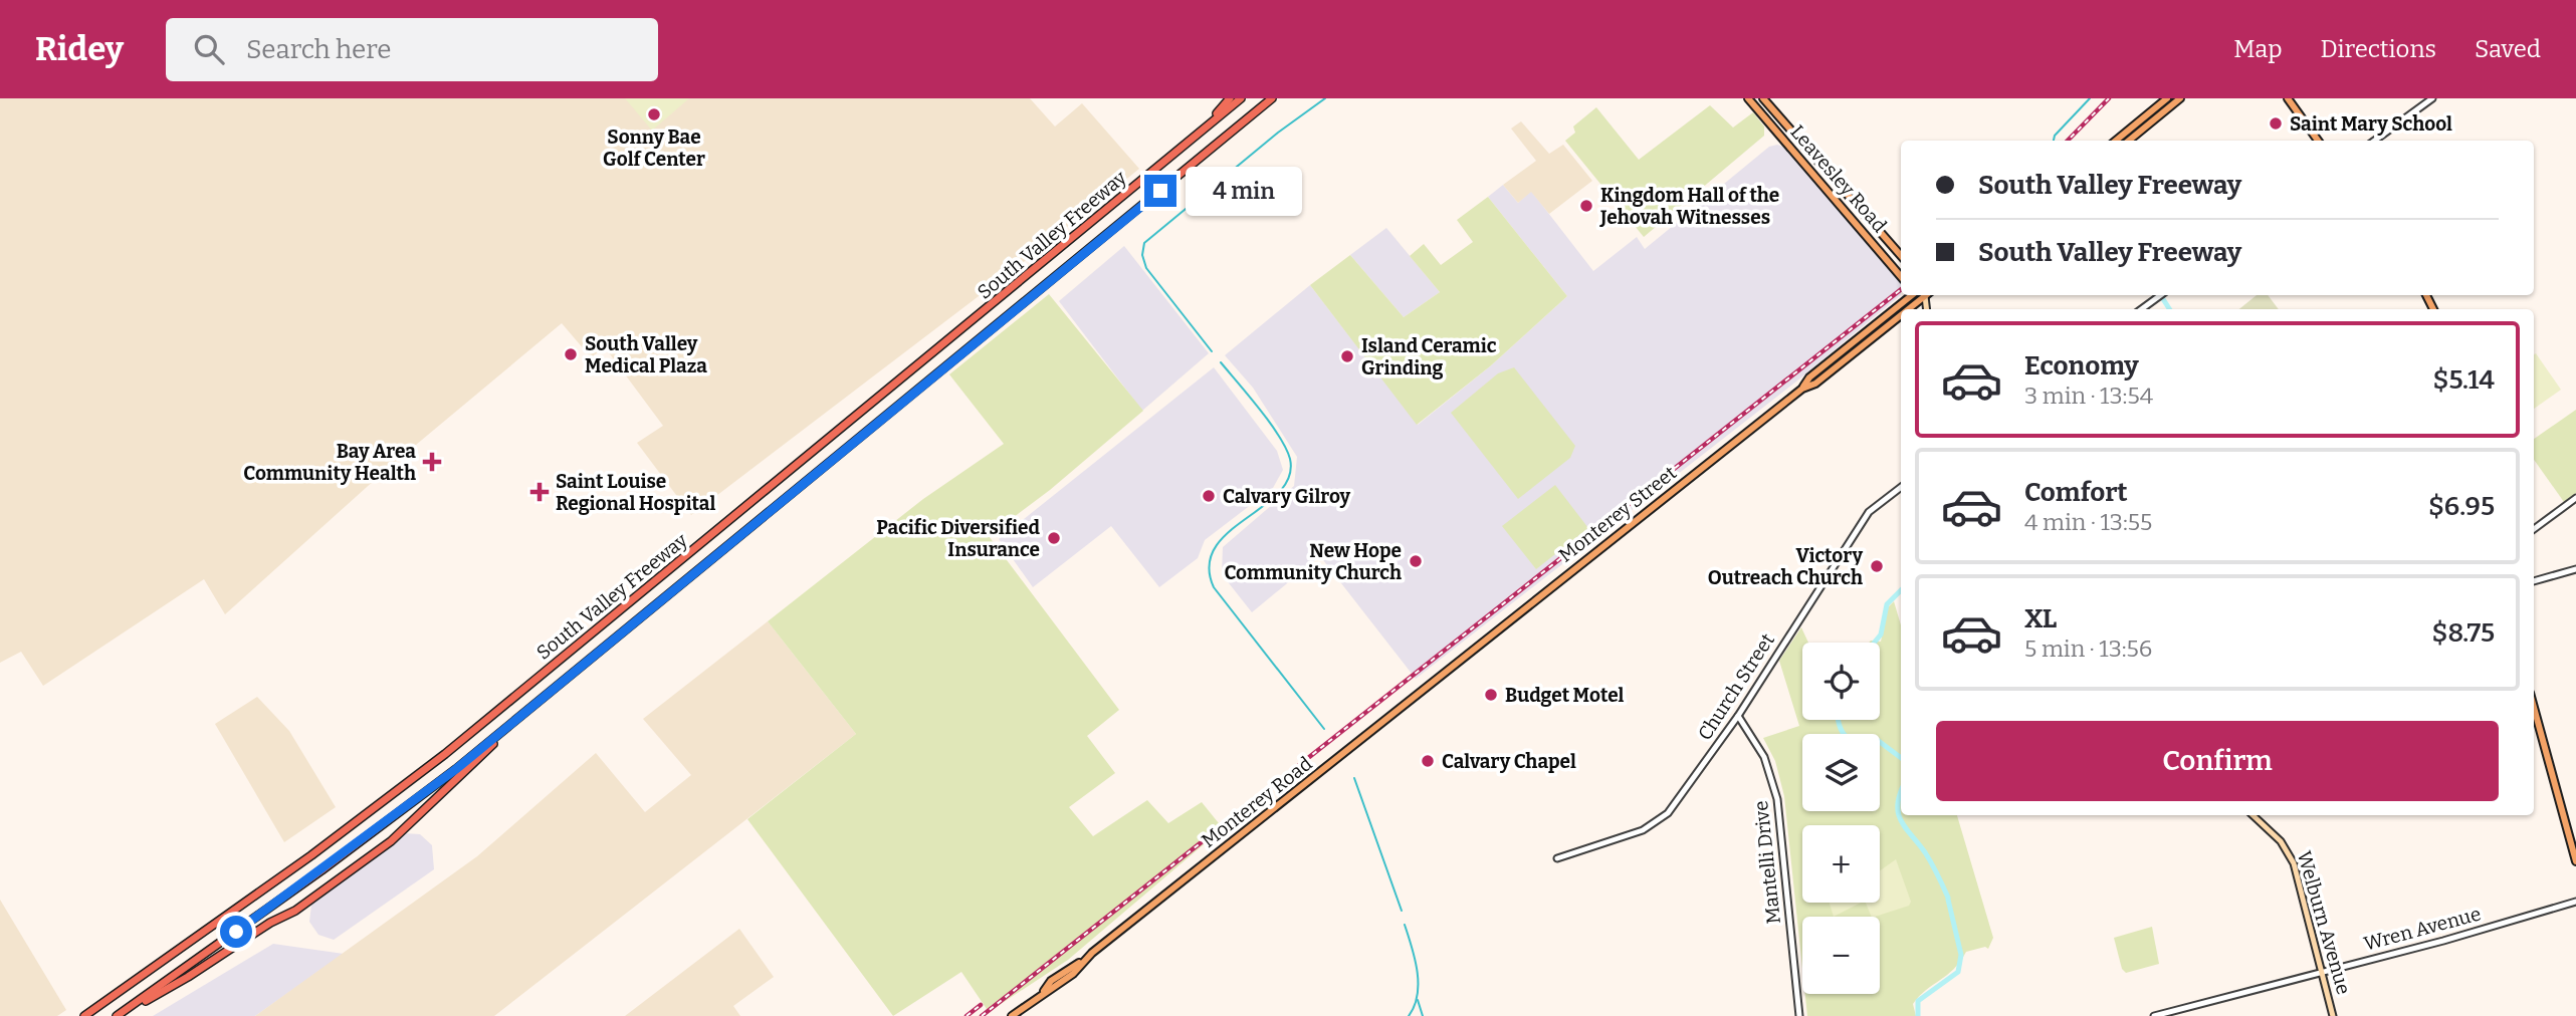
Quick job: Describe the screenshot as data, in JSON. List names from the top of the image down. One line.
{"streets":{"highway":["South Valley Freeway"],"main road":["Leavesley Road","Monterey Street","Monterey Road","Welburn Avenue"],"street":["Church Street","Mantelli Drive","Wren Avenue"]},"crossings":[["Monterey Street","Monterey Road"],["Church Street","Mantelli Drive"],["Welburn Avenue","Wren Avenue"]],"places":{"other":["Sonny Bae Golf Center","Saint Mary School","Kingdom Hall of the Jehovah Witnesses","South Valley Medical Plaza","Island Ceramic Grinding","Calvary Gilroy","Pacific Diversified Insurance","New Hope Community Church","Victory Outreach Church","Budget Motel","Calvary Chapel"],"health":["Bay Area Community Health","Saint Louise Regional Hospital"]},"page":{"header":"Ridey","search":"Search here","nav":["Map","Directions","Saved"],"banner":["South Valley Freeway","South Valley Freeway"],"bubble":"4 min","list":[{"name":"Economy","note":"3 min · 13:54","value":"$5.14"},{"name":"Comfort","note":"4 min · 13:55","value":"$6.95"},{"name":"XL","note":"5 min · 13:56","value":"$8.75"}],"map_buttons":["+","−"],"buttons":"Confirm"}}
